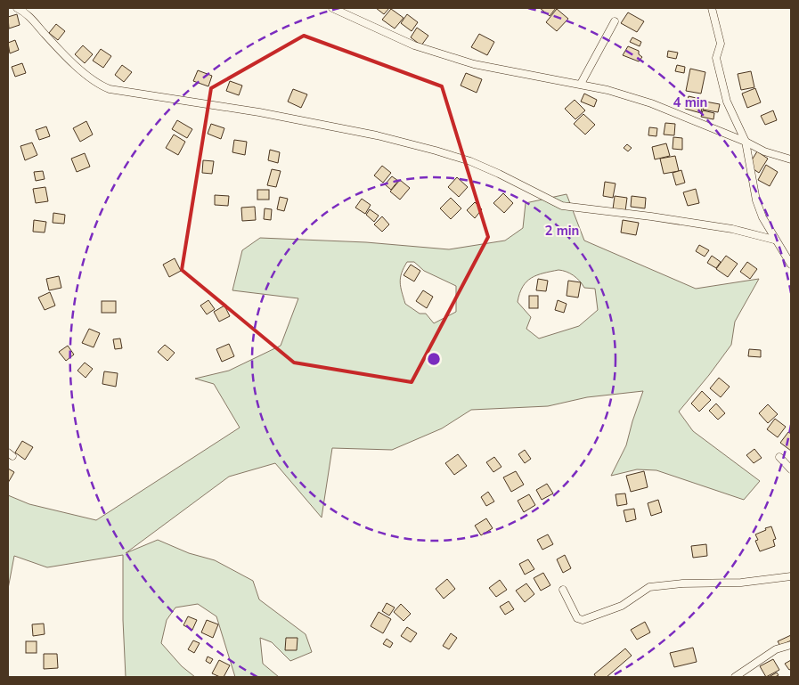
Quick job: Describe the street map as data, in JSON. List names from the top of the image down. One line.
{"rings":["4 min","2 min"]}
